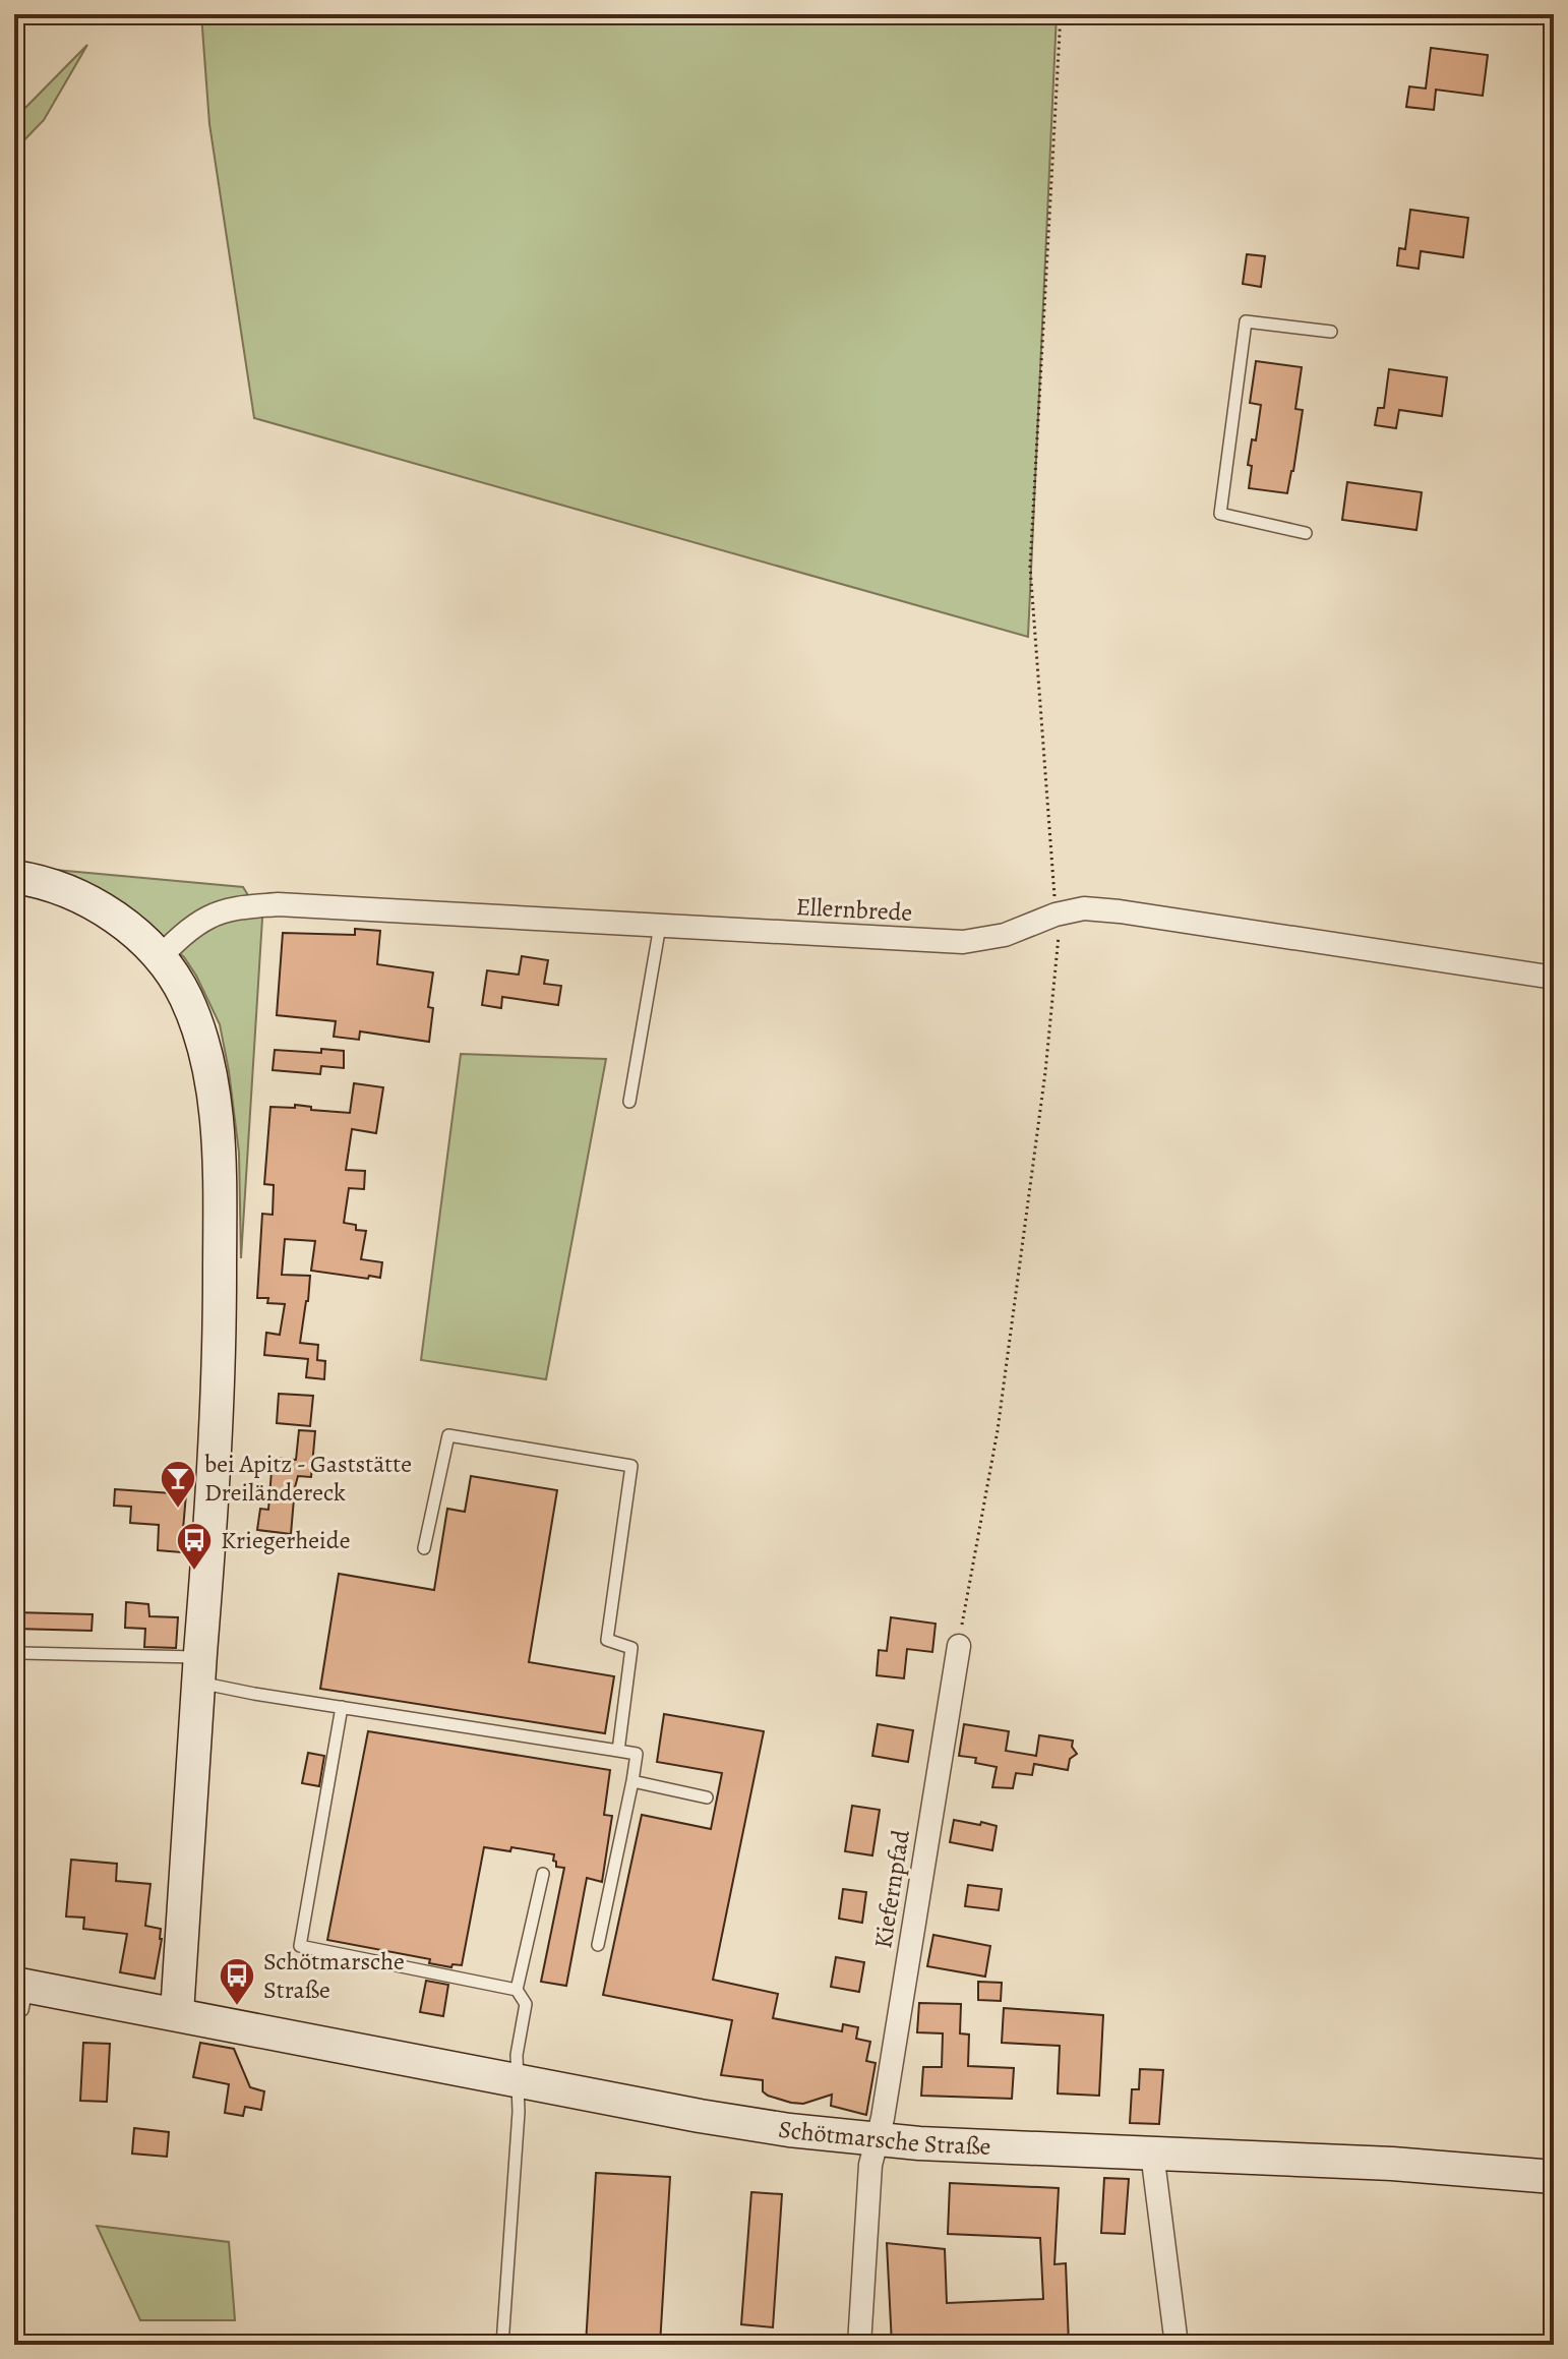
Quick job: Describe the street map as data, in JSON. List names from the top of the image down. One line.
{"streets":{"street":["Ellernbrede","Kiefernpfad","Schötmarsche Straße"]},"crossings":[["Kiefernpfad","Schötmarsche Straße"]],"places":{"bar":["bei Apitz - Gaststätte Dreiländereck"],"bus stop":["Kriegerheide","Schötmarsche Straße"]}}
